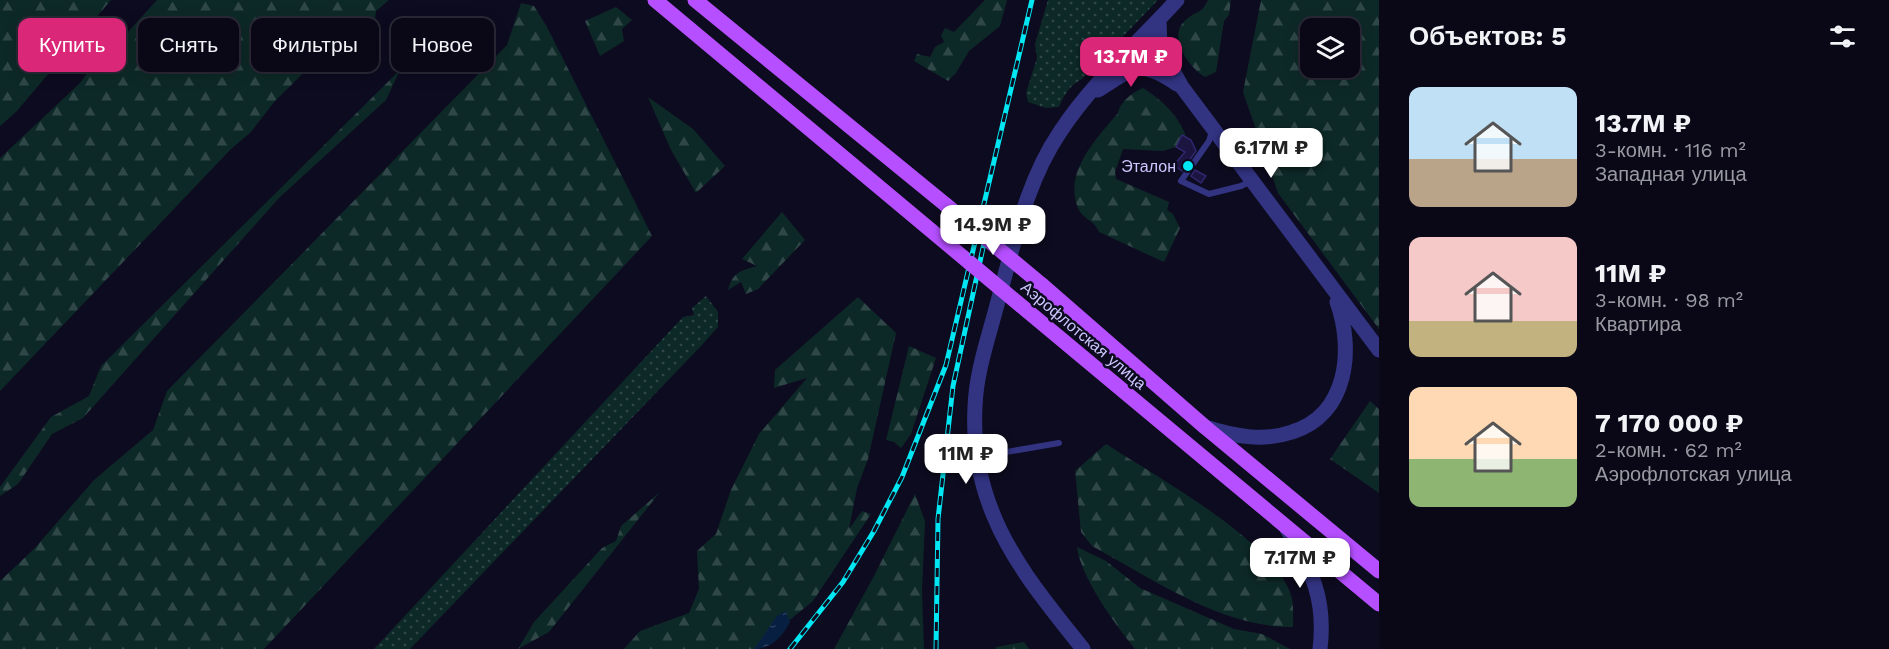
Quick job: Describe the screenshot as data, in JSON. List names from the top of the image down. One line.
{"streets":{"main road":["Аэрофлотская улица"]},"places":["Эталон"],"page":{"heading":"Объектов: 5","chip":["Купить","Снять","Фильтры","Новое"],"price":["13.7M ₽","6.17M ₽","14.9M ₽","11M ₽","7.17M ₽"],"list":[{"name":"13.7M ₽","note":"3-комн. · 116 m² · Западная улица"},{"name":"11M ₽","note":"3-комн. · 98 m² · Квартира"},{"name":"7 170 000 ₽","note":"2-комн. · 62 m² · Аэрофлотская улица"}]}}
